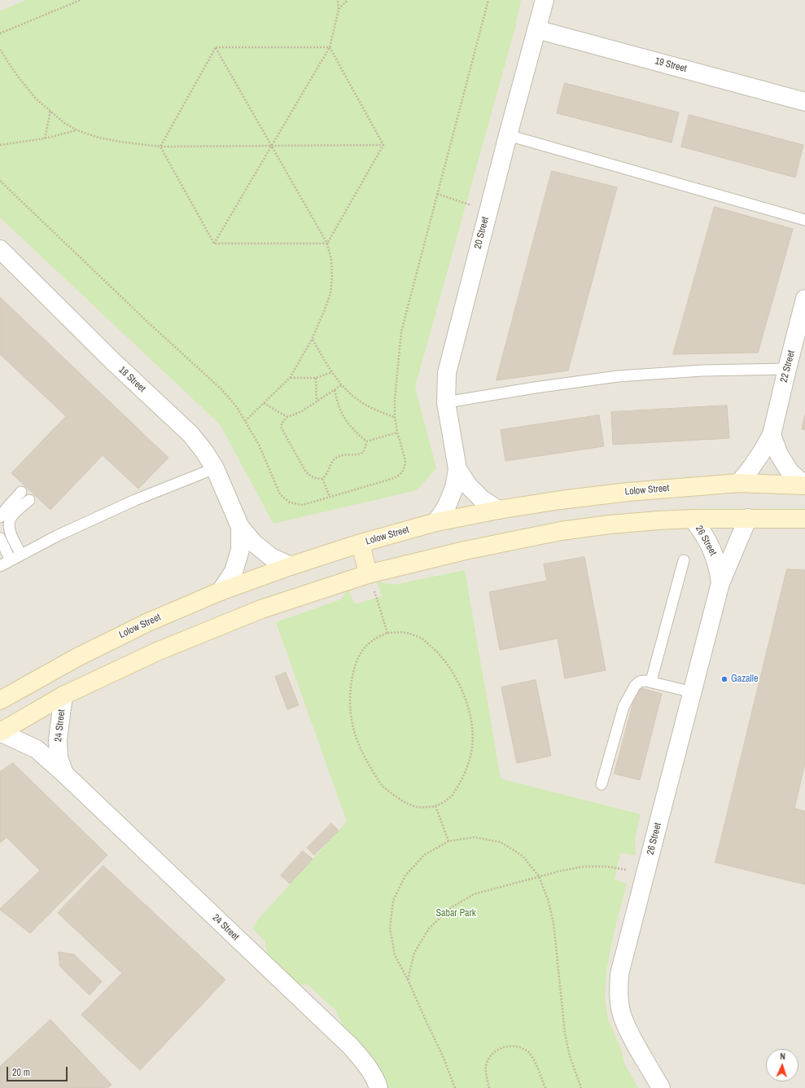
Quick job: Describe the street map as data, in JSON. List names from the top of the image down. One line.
{"streets":{"street":["19 Street","20 Street","22 Street","18 Street","Lolow Street","26 Street","24 Street"]},"crossings":[["19 Street","20 Street"],["20 Street","Lolow Street"],["22 Street","Lolow Street"],["18 Street","Lolow Street"]],"parks":["Sabar Park"],"places":["Gazalle"],"scale_bar":"20 m","north":"top"}
